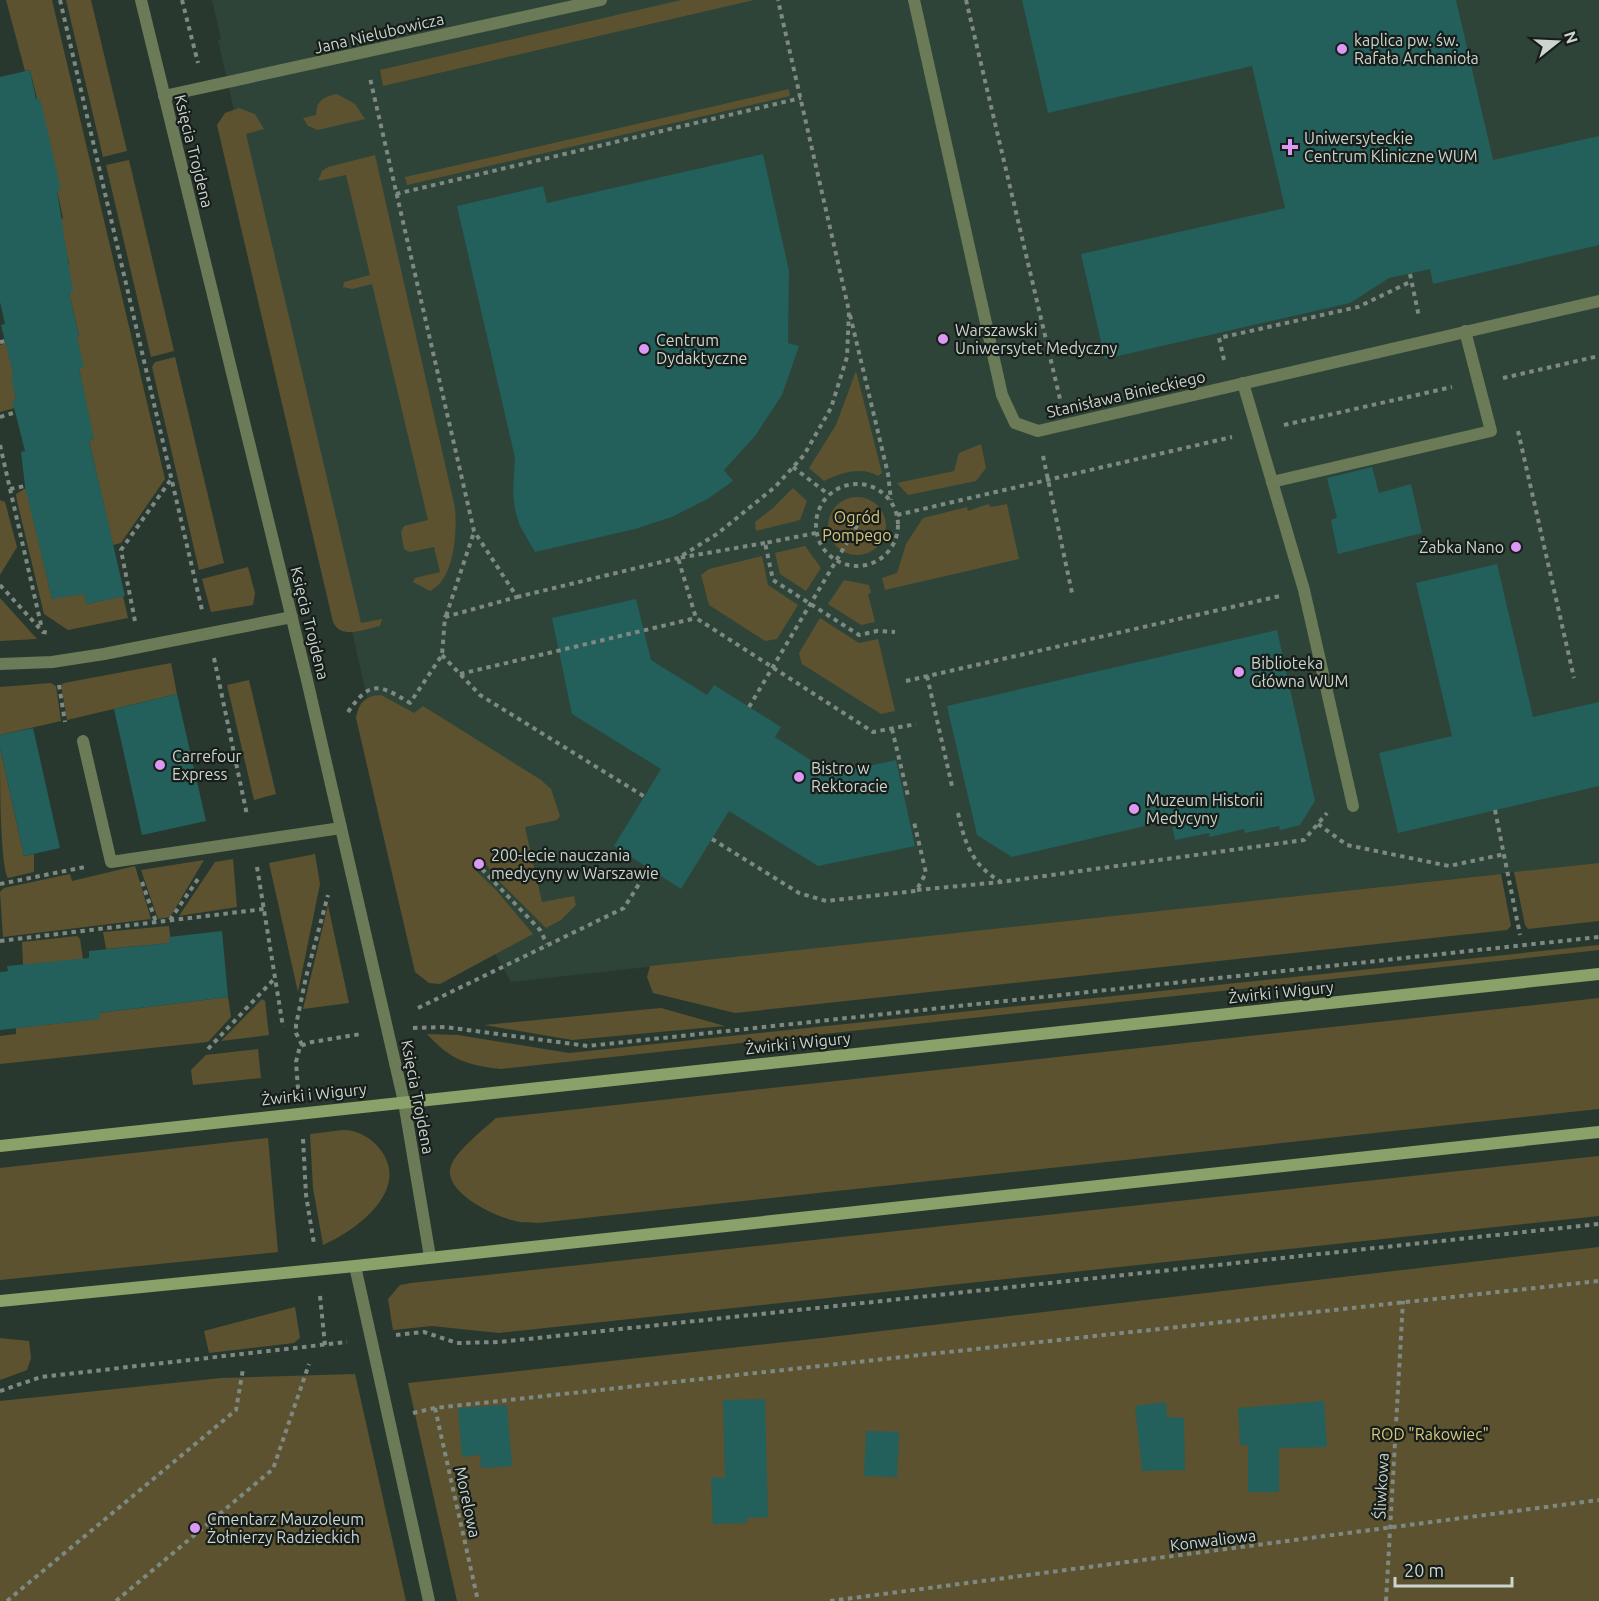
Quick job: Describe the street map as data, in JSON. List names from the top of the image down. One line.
{"streets":{"main road":["Żwirki i Wigury"],"street":["Jana Nielubowicza","Księcia Trojdena","Stanisława Binieckiego"],"path":["Śliwkowa","Morelowa","Konwaliowa"]},"crossings":[["Jana Nielubowicza","Księcia Trojdena"],["Księcia Trojdena","Żwirki i Wigury"],["Śliwkowa","Konwaliowa"]],"parks":["Ogród Pompego","ROD \"Rakowiec\""],"places":{"other":["kaplica pw. św. Rafała Archanioła","Warszawski Uniwersytet Medyczny","Centrum Dydaktyczne","Żabka Nano","Biblioteka Główna WUM","Carrefour Express","Bistro w Rektoracie","Muzeum Historii Medycyny","200-lecie nauczania medycyny w Warszawie","Cmentarz Mauzoleum Żołnierzy Radzieckich"],"health":["Uniwersyteckie Centrum Kliniczne WUM"]},"scale_bar":"20 m","north":"right"}
